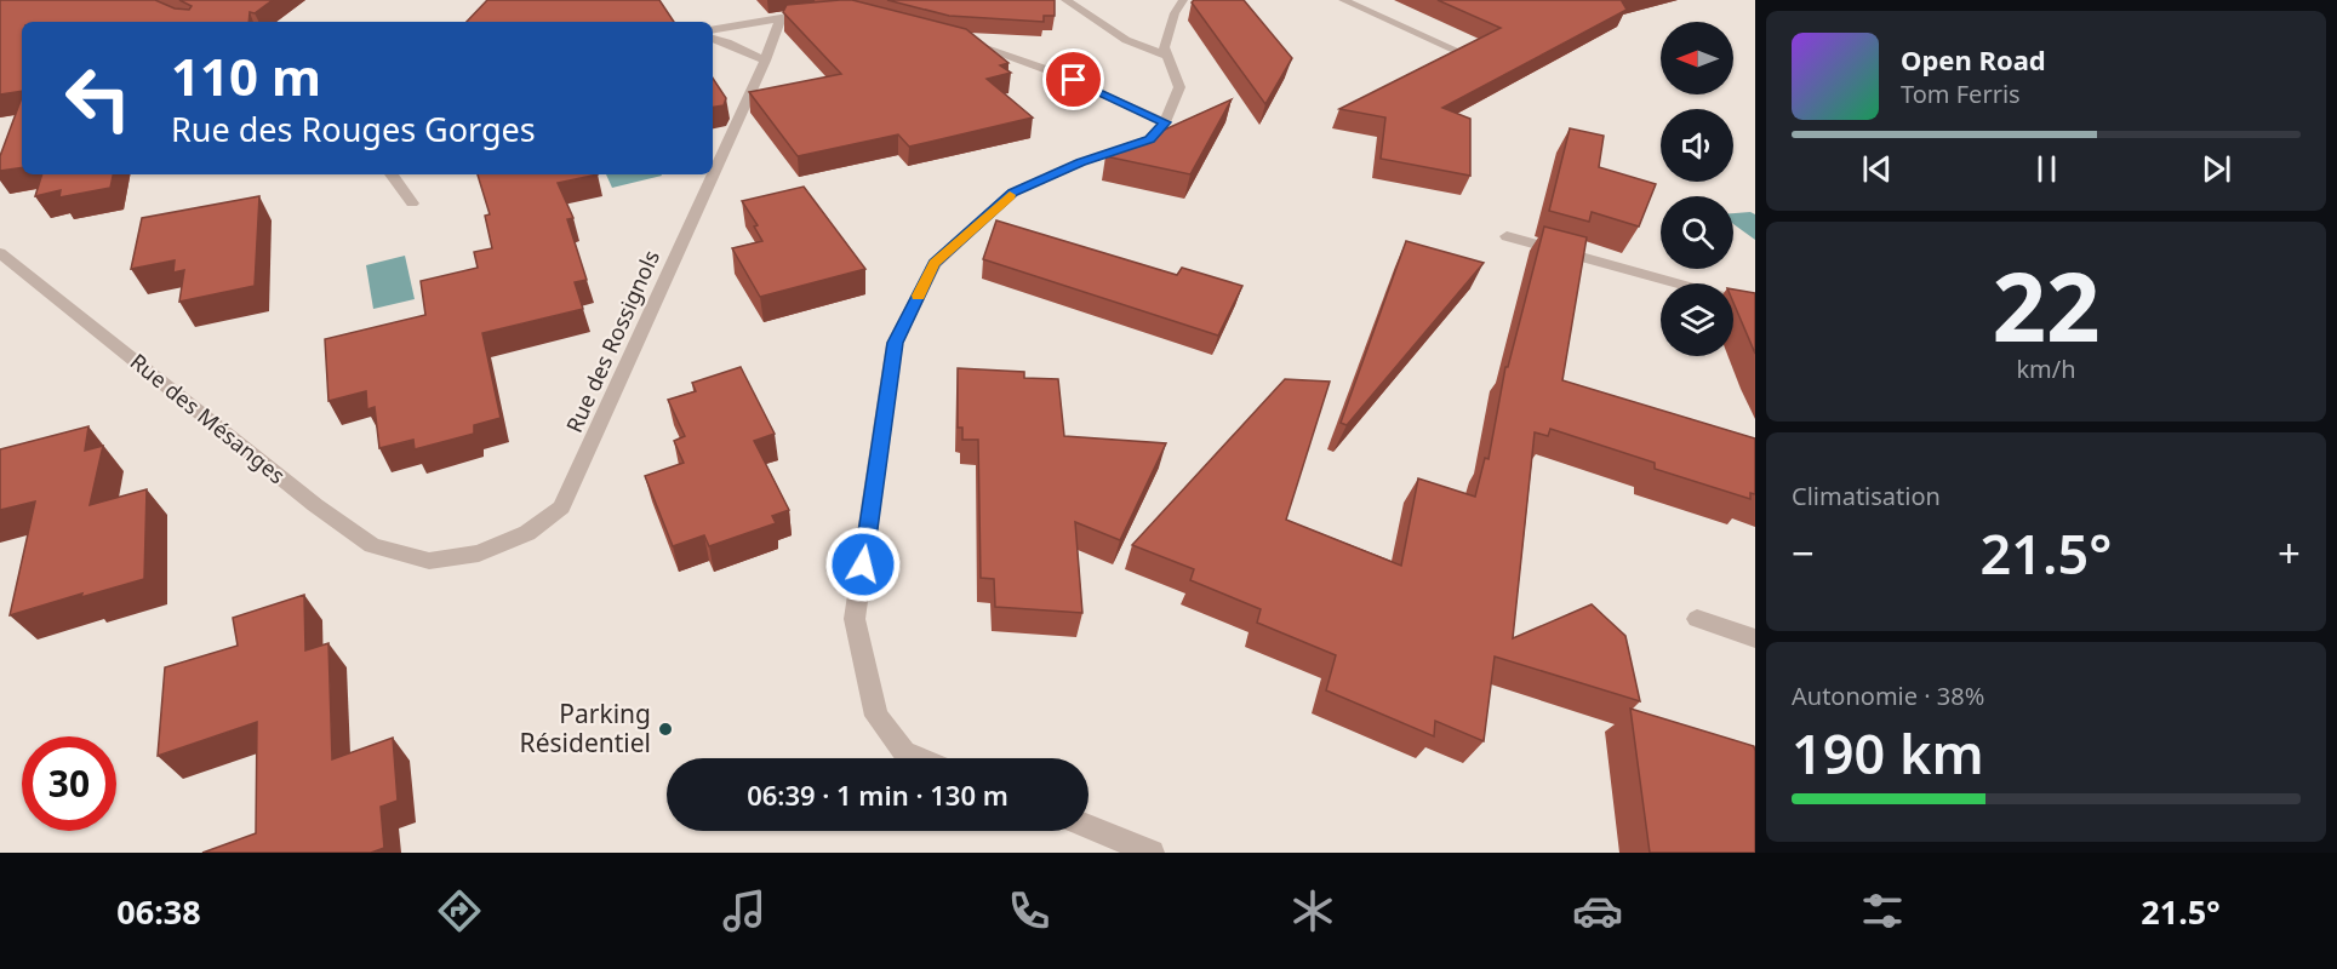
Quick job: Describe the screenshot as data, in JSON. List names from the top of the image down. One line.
{"streets":{"street":["Rue des Rossignols","Rue des Mésanges"]},"crossings":[["Rue des Rossignols","Rue des Mésanges"]],"places":["Parking Résidentiel"],"north":"left","page":{"turn":["110 m","Rue des Rouges Gorges"],"song":["Open Road","Tom Ferris"],"tile":[["22","km/h"],"Climatisation",["Autonomie · 38%","190 km"]],"heat":["−","21.5°","+"],"limit":"30","trip":"06:39 · 1 min · 130 m","tabs":["06:38","21.5°"]}}
